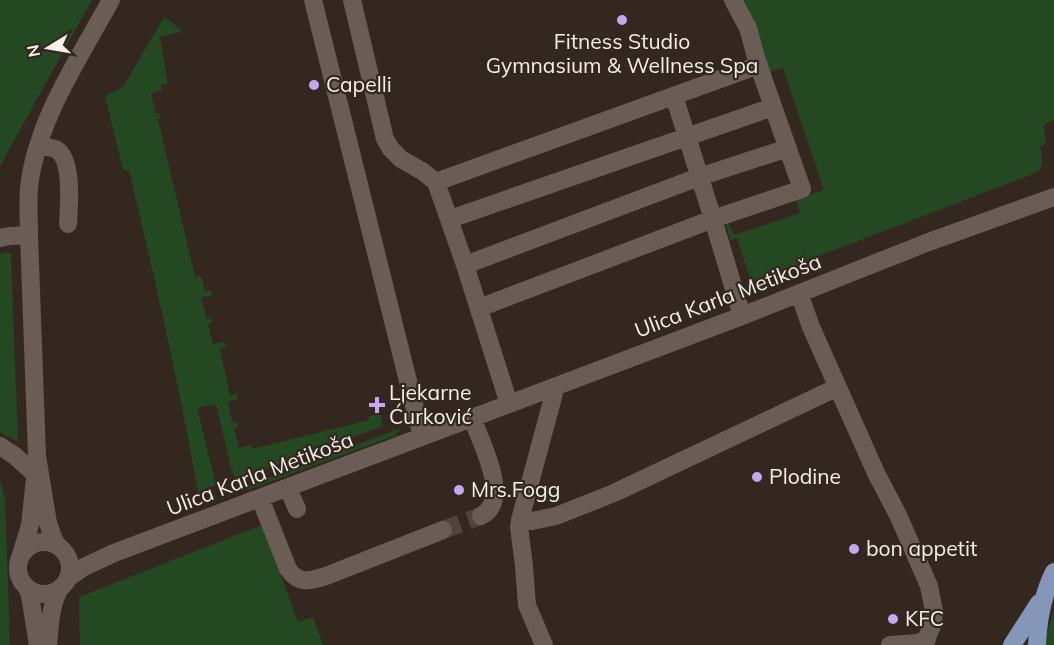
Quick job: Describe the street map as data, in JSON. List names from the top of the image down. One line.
{"streets":{"street":["Ulica Karla Metikoša"]},"places":{"other":["Fitness Studio Gymnasium & Wellness Spa","Capelli","Plodine","Mrs.Fogg","bon appetit","KFC"],"health":["Ljekarne Ćurković"]},"north":"left"}
